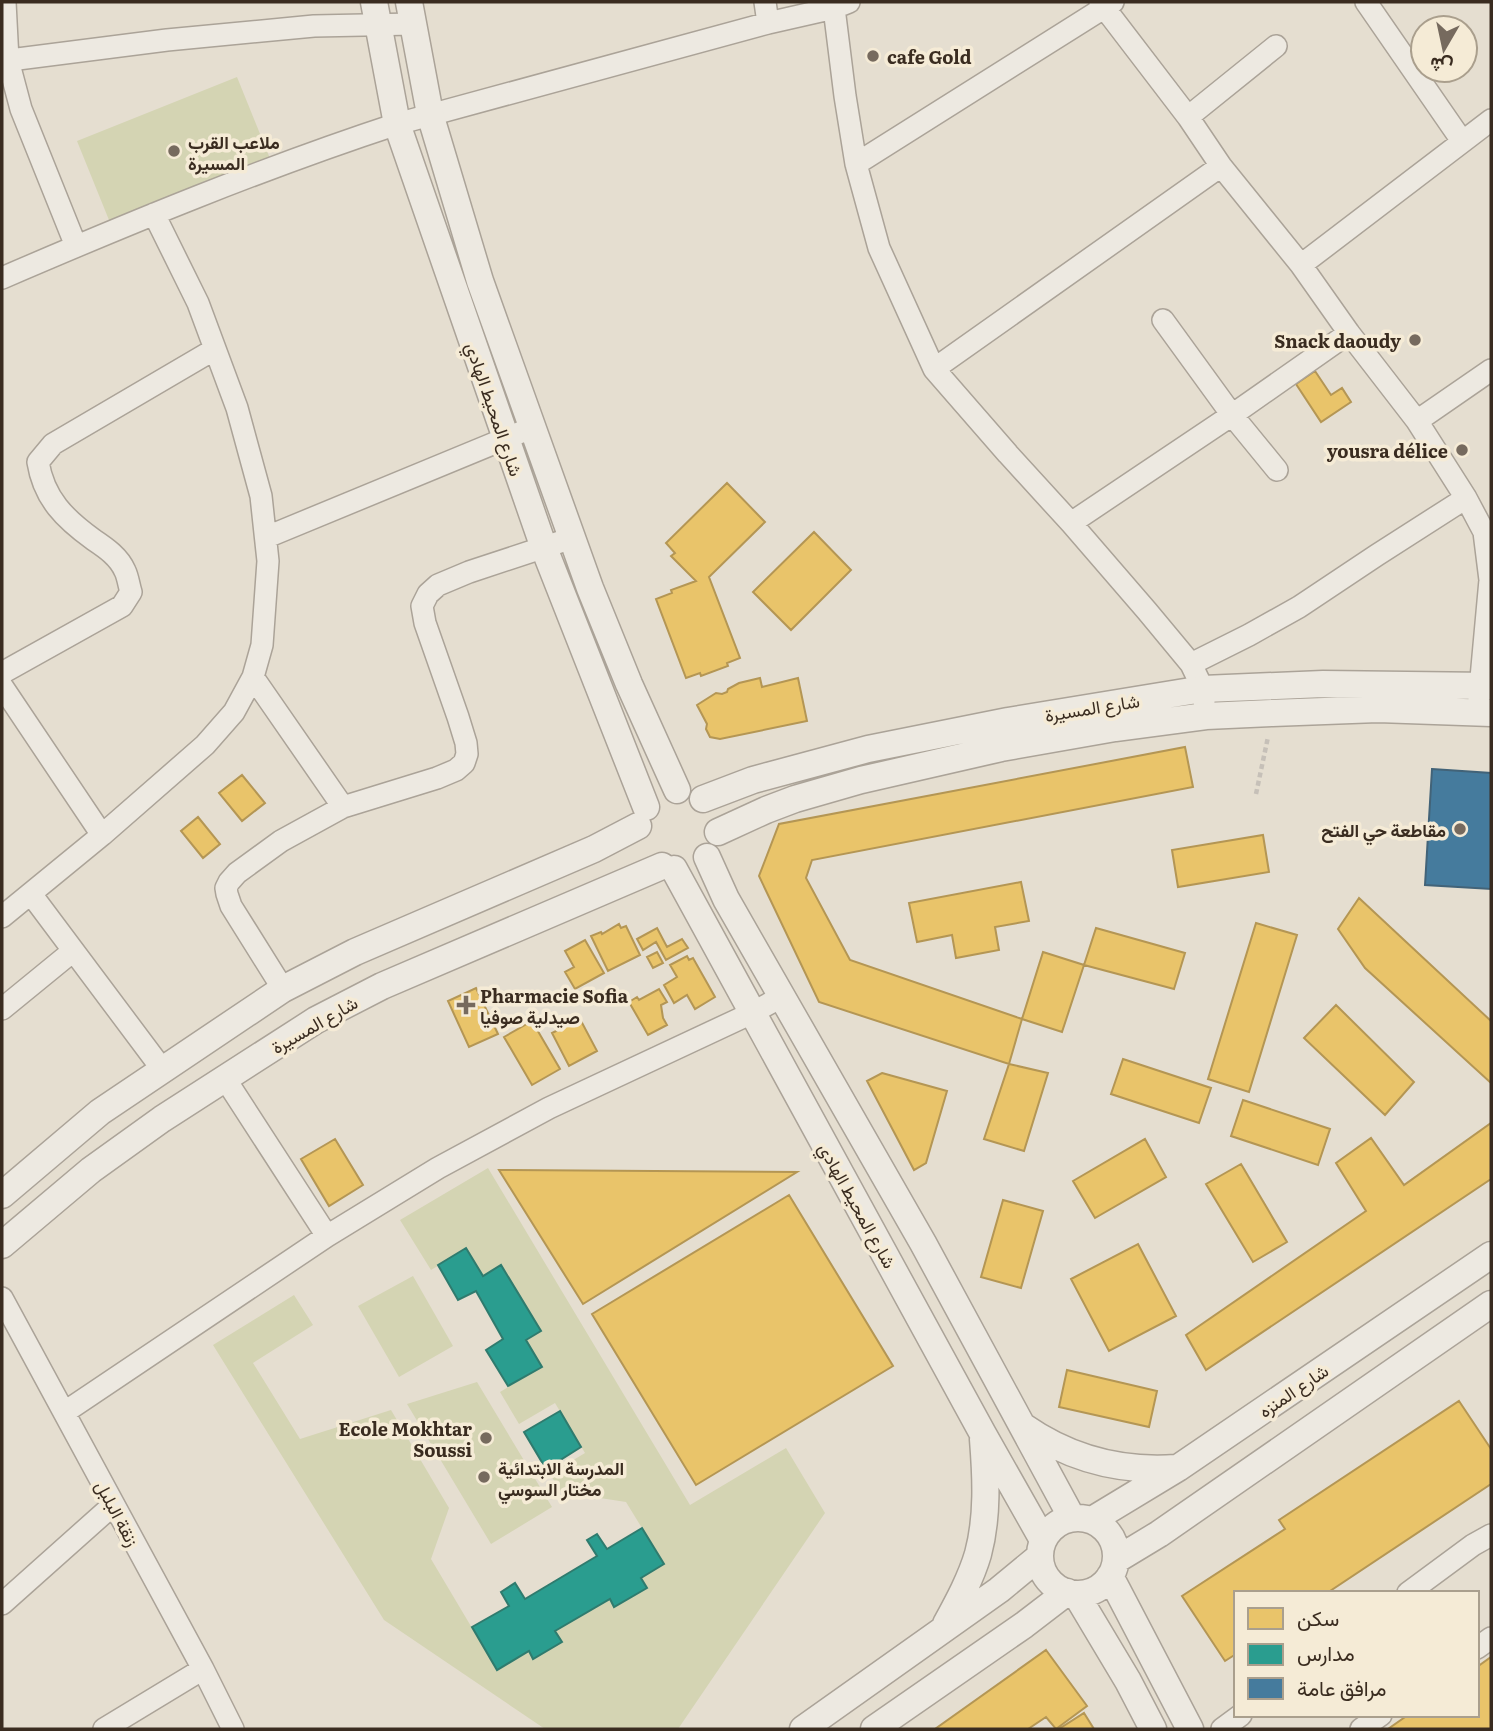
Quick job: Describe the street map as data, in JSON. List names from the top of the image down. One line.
{"streets":{"street":["شارع المحيط الهادي","شارع المسيرة","شارع المنزه","زنقة البلبل"]},"crossings":[["شارع المحيط الهادي","شارع المسيرة"],["شارع المحيط الهادي","شارع المنزه"]],"places":{"other":["cafe Gold","ملاعب القرب المسيرة","Snack daoudy","yousra délice","مقاطعة حي الفتح","Ecole Mokhtar Soussi","المدرسة الابتدائية مختار السوسي"],"health":["Pharmacie Sofia صيدلية صوفيا"]},"legend":["سكن","مدارس","مرافق عامة"],"north":"bottom"}
